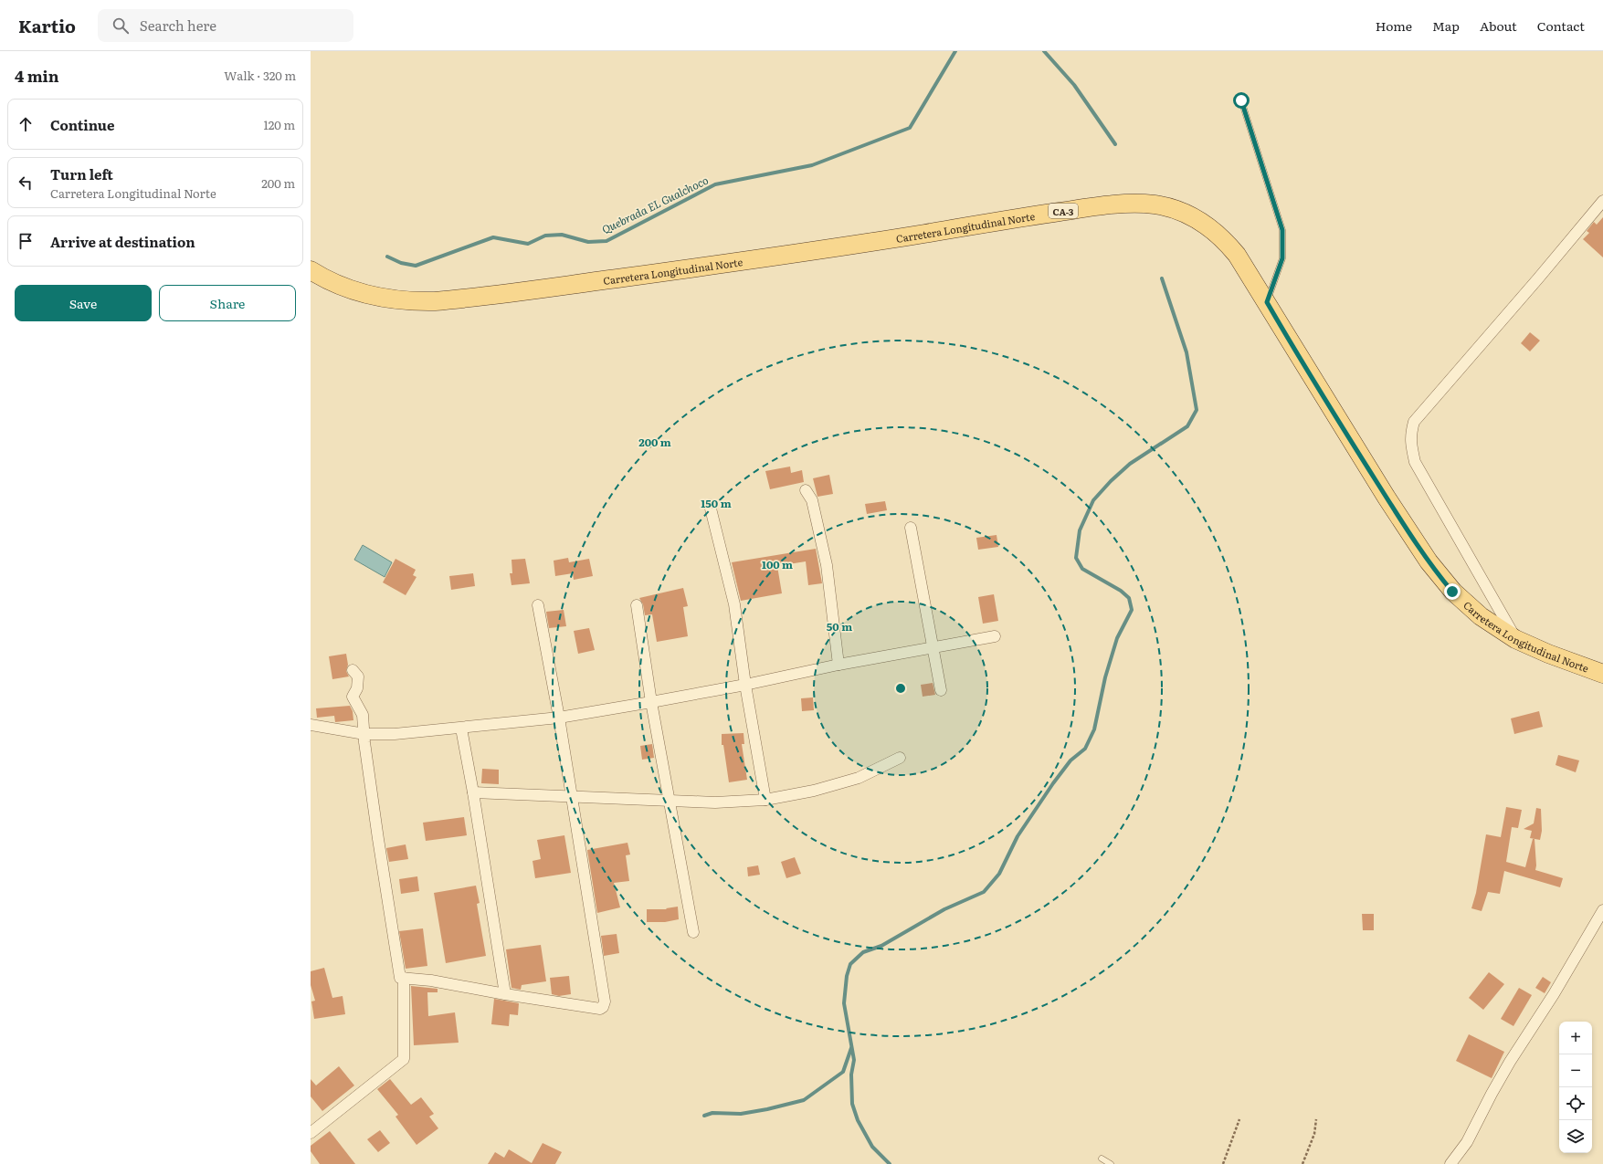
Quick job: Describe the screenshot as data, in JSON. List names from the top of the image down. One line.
{"streets":{"main road":["CA-3","Carretera Longitudinal Norte"]},"water":["Quebrada EL Gualchoco"],"page":{"header":"Kartio","search":"Search here","nav":["Home","Map","About","Contact"],"heading":["4 min","Walk · 320 m"],"list":[["Continue","120 m"],["Turn left","Carretera Longitudinal Norte","200 m"],"Arrive at destination"],"buttons":["Save","Share"],"map_buttons":["+","−"]},"rings":["200 m","150 m","100 m","50 m"]}
